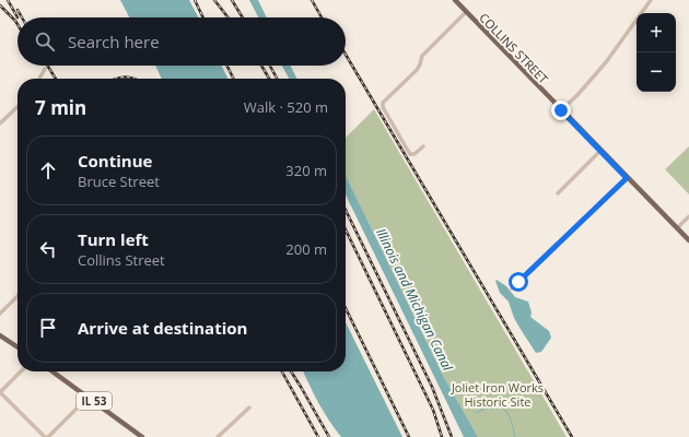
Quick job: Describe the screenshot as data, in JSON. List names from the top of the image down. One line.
{"streets":{"main road":["COLLINS STREET","IL 53"]},"water":["Illinois and Michigan Canal"],"parks":["Joliet Iron Works Historic Site"],"page":{"map_buttons":["+","−"],"search":"Search here","heading":["7 min","Walk · 520 m"],"list":[["Continue","Bruce Street","320 m"],["Turn left","Collins Street","200 m"],"Arrive at destination"]}}
